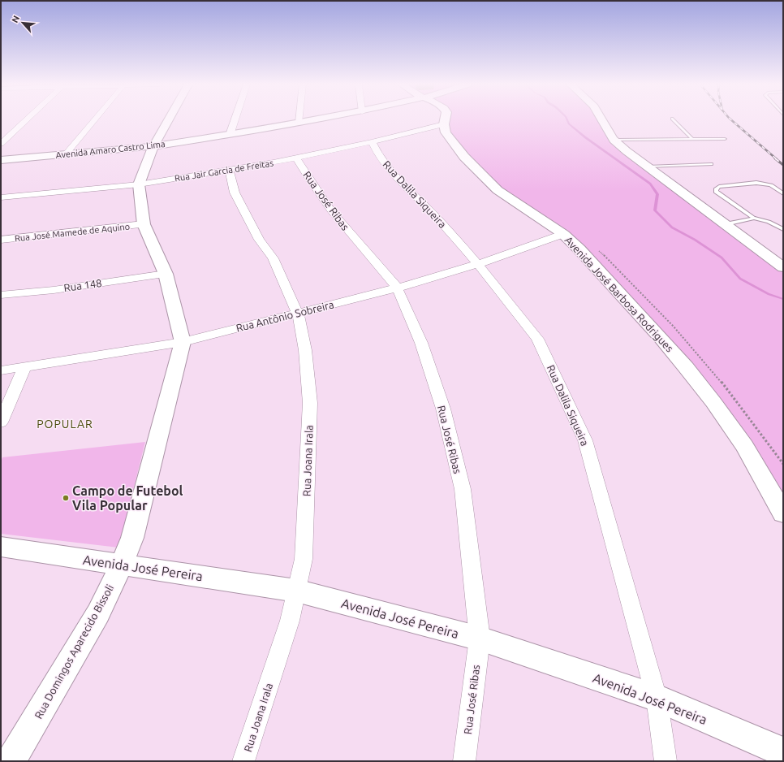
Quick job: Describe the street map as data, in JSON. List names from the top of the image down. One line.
{"streets":{"street":["Avenida Amaro Castro Lima","Rua Jair Garcia de Freitas","Rua Dalila Siqueira","Rua José Ribas","Rua José Mamede de Aquino","Rua 148","Avenida José Barbosa Rodrigues","Rua Antônio Sobreira","Rua Joana Irala","Avenida José Pereira","Rua Domingos Aparecido Bissoli"]},"crossings":[["Rua Jair Garcia de Freitas","Rua Dalila Siqueira"],["Rua Jair Garcia de Freitas","Rua José Ribas"],["Rua Jair Garcia de Freitas","Avenida José Barbosa Rodrigues"],["Rua Jair Garcia de Freitas","Rua Joana Irala"],["Rua Jair Garcia de Freitas","Rua Domingos Aparecido Bissoli"],["Rua Dalila Siqueira","Rua Antônio Sobreira"],["Rua Dalila Siqueira","Avenida José Pereira"],["Rua José Ribas","Rua Antônio Sobreira"],["Rua José Ribas","Avenida José Pereira"],["Rua José Mamede de Aquino","Rua Domingos Aparecido Bissoli"],["Rua 148","Rua Domingos Aparecido Bissoli"],["Avenida José Barbosa Rodrigues","Rua Antônio Sobreira"],["Rua Antônio Sobreira","Rua Joana Irala"],["Rua Antônio Sobreira","Rua Domingos Aparecido Bissoli"],["Rua Joana Irala","Avenida José Pereira"],["Avenida José Pereira","Rua Domingos Aparecido Bissoli"]],"districts":["POPULAR"],"places":["Campo de Futebol Vila Popular"],"north":"top left"}
